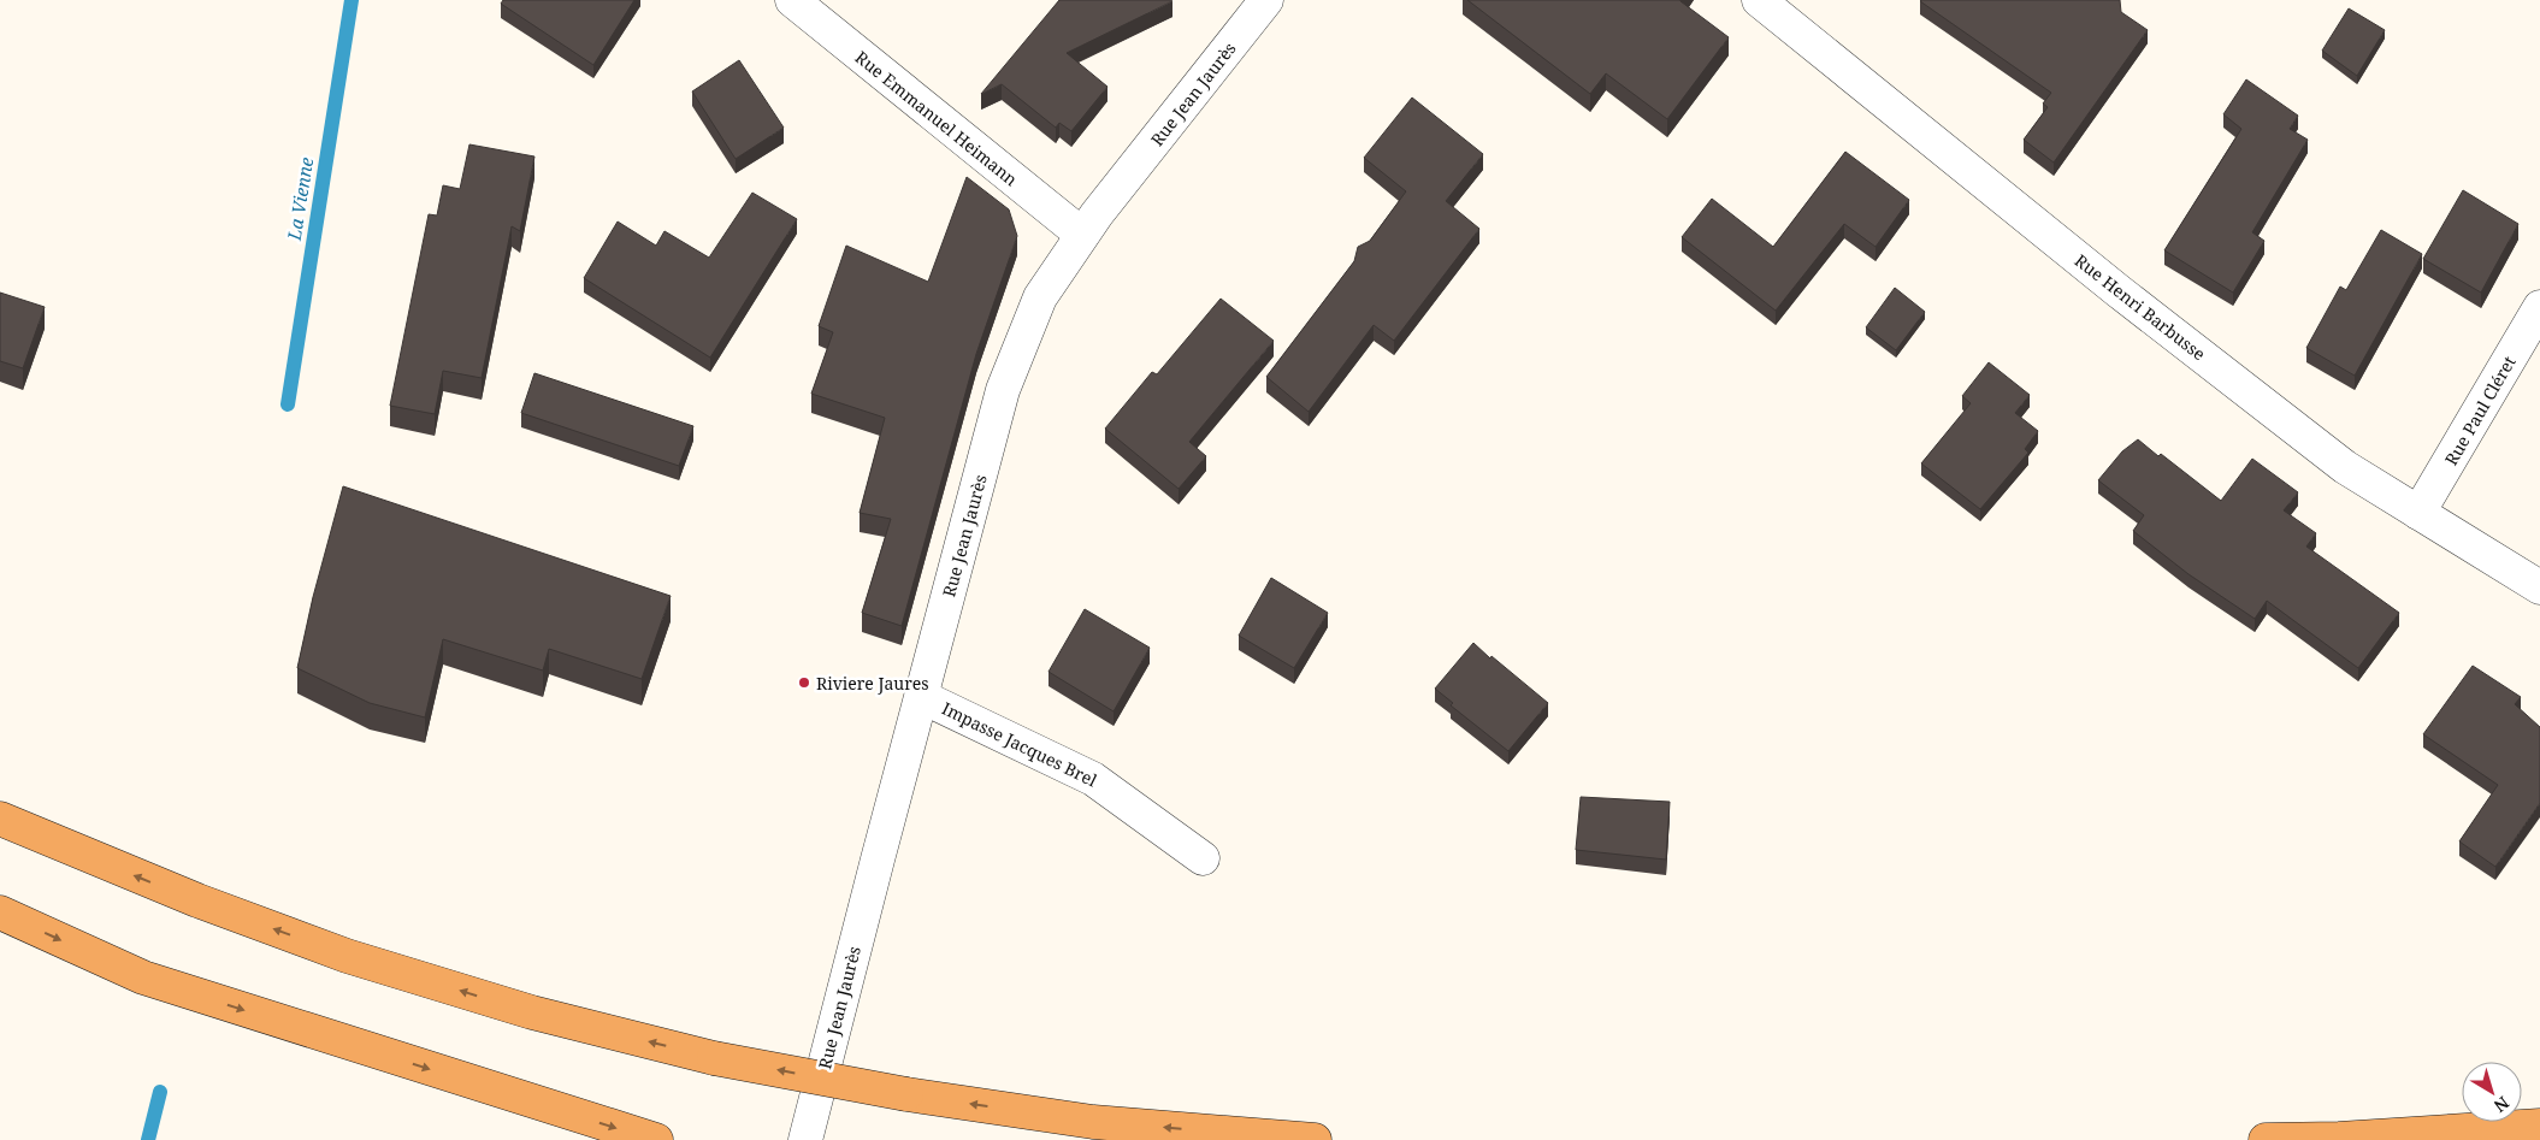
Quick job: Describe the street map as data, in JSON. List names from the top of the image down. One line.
{"streets":{"street":["Rue Jean Jaurès","Rue Emmanuel Heimann","Rue Henri Barbusse","Rue Paul Cléret","Impasse Jacques Brel"]},"crossings":[["Rue Jean Jaurès","Rue Emmanuel Heimann"],["Rue Jean Jaurès","Impasse Jacques Brel"],["Rue Henri Barbusse","Rue Paul Cléret"]],"water":["La Vienne"],"places":["Riviere Jaures"],"north":"bottom right"}
